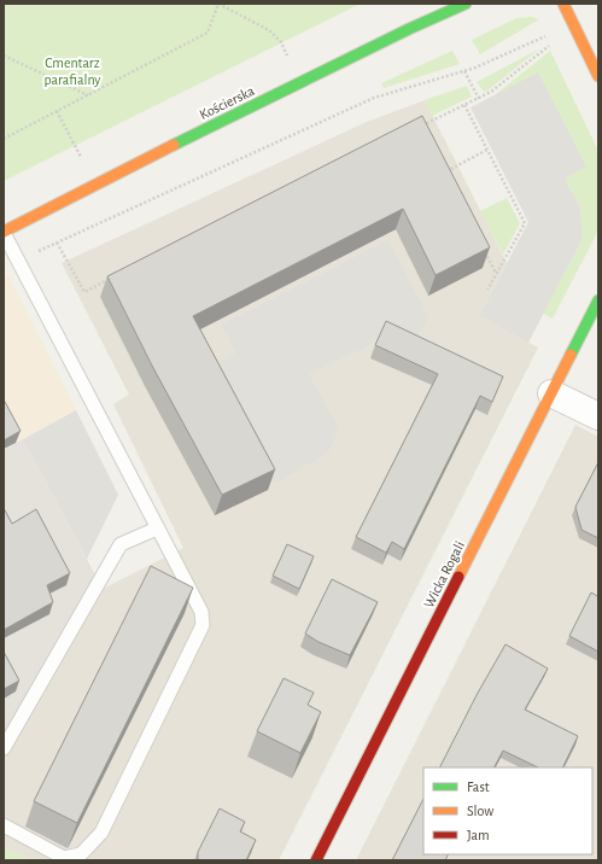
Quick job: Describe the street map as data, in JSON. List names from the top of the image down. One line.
{"streets":{"street":["Kościerska","Wicka Rogali"]},"parks":["Cmentarz parafialny"],"legend":["Fast","Slow","Jam"]}
